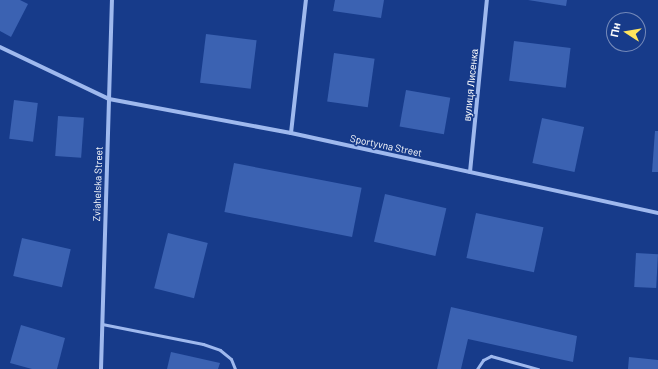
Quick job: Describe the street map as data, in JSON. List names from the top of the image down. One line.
{"streets":{"street":["вулиця Лисенка","Sportyvna Street","Zviahelska Street"]},"crossings":[["вулиця Лисенка","Sportyvna Street"],["Sportyvna Street","Zviahelska Street"]],"north":"left"}
